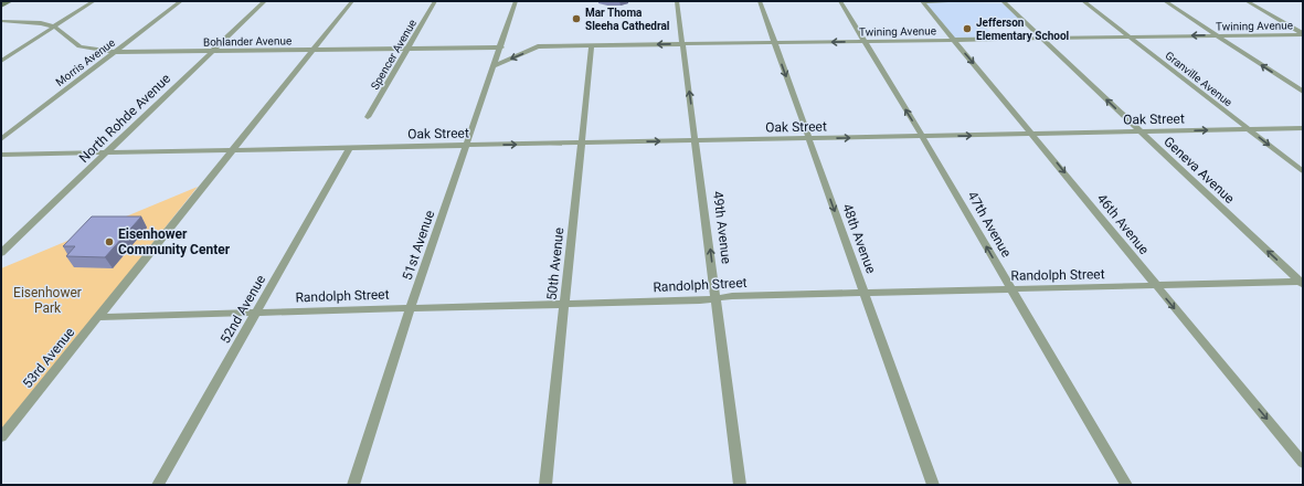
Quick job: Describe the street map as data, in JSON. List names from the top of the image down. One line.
{"streets":{"street":["Twining Avenue","Bohlander Avenue","Spencer Avenue","Morris Avenue","Granville Avenue","North Rohde Avenue","Oak Street","Geneva Avenue","47th Avenue","46th Avenue","49th Avenue","48th Avenue","51st Avenue","50th Avenue","Randolph Street","52nd Avenue","53rd Avenue"]},"crossings":[["Twining Avenue","Granville Avenue"],["Twining Avenue","Geneva Avenue"],["Twining Avenue","47th Avenue"],["Twining Avenue","46th Avenue"],["Twining Avenue","49th Avenue"],["Twining Avenue","48th Avenue"],["Twining Avenue","51st Avenue"],["Twining Avenue","50th Avenue"],["Bohlander Avenue","Spencer Avenue"],["Bohlander Avenue","Morris Avenue"],["Bohlander Avenue","North Rohde Avenue"],["Bohlander Avenue","51st Avenue"],["Bohlander Avenue","53rd Avenue"],["Granville Avenue","Oak Street"],["North Rohde Avenue","Oak Street"],["Oak Street","Geneva Avenue"],["Oak Street","47th Avenue"],["Oak Street","46th Avenue"],["Oak Street","49th Avenue"],["Oak Street","48th Avenue"],["Oak Street","51st Avenue"],["Oak Street","50th Avenue"],["Oak Street","52nd Avenue"],["Oak Street","53rd Avenue"],["Geneva Avenue","Randolph Street"],["47th Avenue","Randolph Street"],["46th Avenue","Randolph Street"],["49th Avenue","Randolph Street"],["48th Avenue","Randolph Street"],["51st Avenue","Randolph Street"],["50th Avenue","Randolph Street"],["Randolph Street","52nd Avenue"],["Randolph Street","53rd Avenue"]],"one_way":["Twining Avenue","Oak Street","Geneva Avenue","47th Avenue","46th Avenue","49th Avenue","48th Avenue"],"parks":["Eisenhower Park"],"places":["Mar Thoma Sleeha Cathedral","Jefferson Elementary School","Eisenhower Community Center"]}
